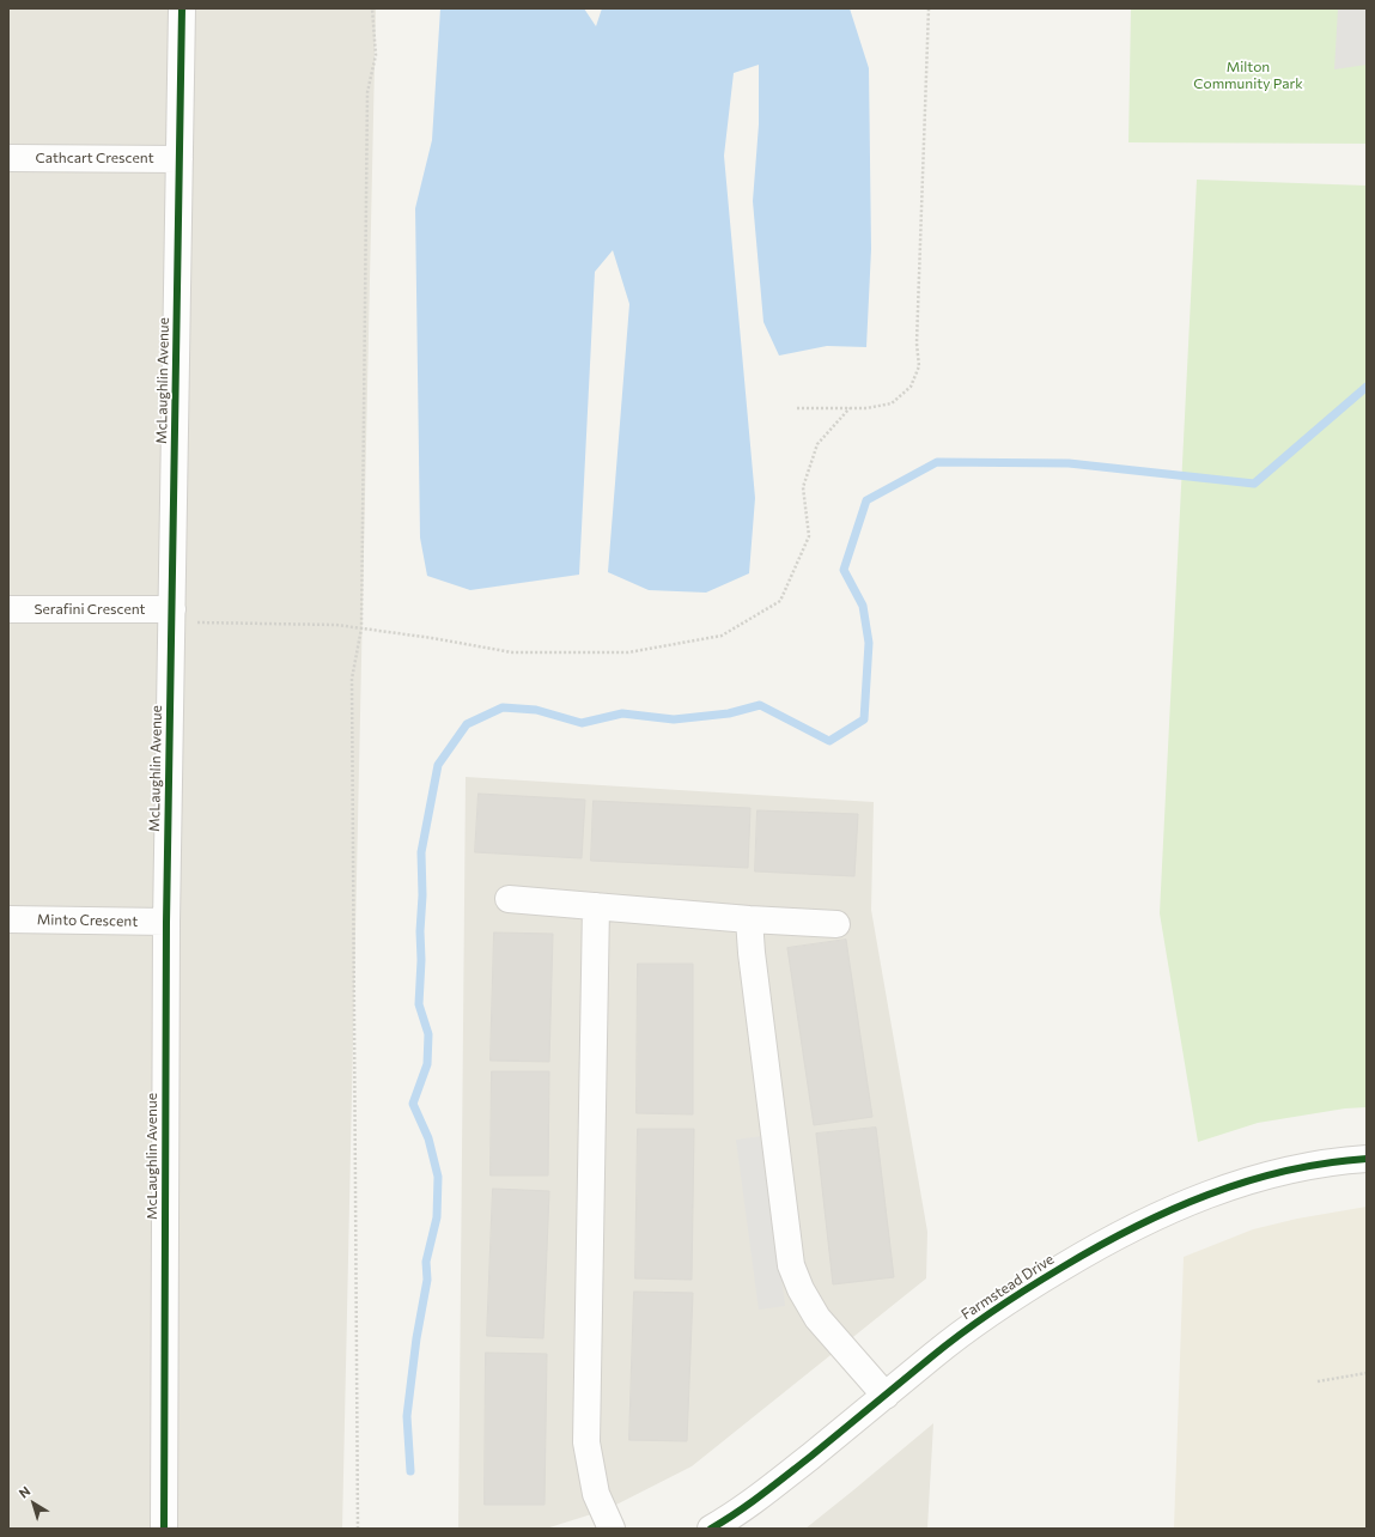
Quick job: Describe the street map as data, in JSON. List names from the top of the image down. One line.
{"streets":{"street":["Cathcart Crescent","McLaughlin Avenue","Serafini Crescent","Minto Crescent","Farmstead Drive"]},"crossings":[["Cathcart Crescent","McLaughlin Avenue"],["McLaughlin Avenue","Serafini Crescent"],["McLaughlin Avenue","Minto Crescent"]],"parks":["Milton Community Park"],"north":"top left"}
